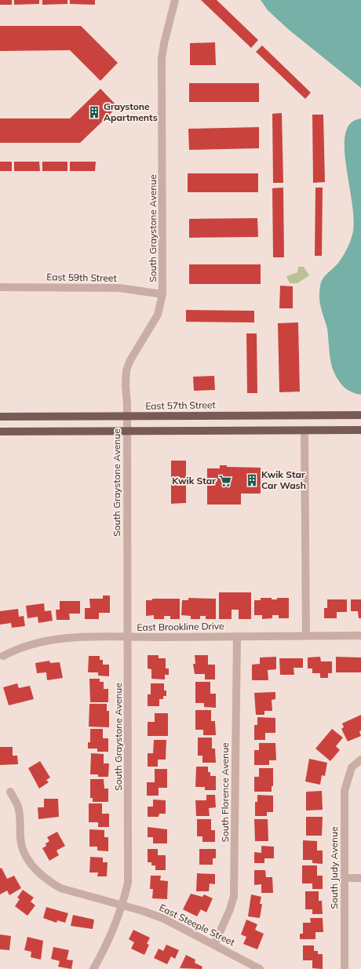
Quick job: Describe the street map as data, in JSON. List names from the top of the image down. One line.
{"streets":{"main road":["East 57th Street"],"street":["South Graystone Avenue","East 59th Street","East Brookline Drive","South Florence Avenue","South Judy Avenue","East Steeple Street"]},"crossings":[["South Graystone Avenue","East 59th Street"],["South Graystone Avenue","East 57th Street"],["South Graystone Avenue","East Brookline Drive"],["South Graystone Avenue","East Steeple Street"],["East Brookline Drive","South Florence Avenue"],["South Florence Avenue","East Steeple Street"]],"places":{"building":["Graystone Apartments","Kwik Star Car Wash"],"supermarket":["Kwik Star"]}}
